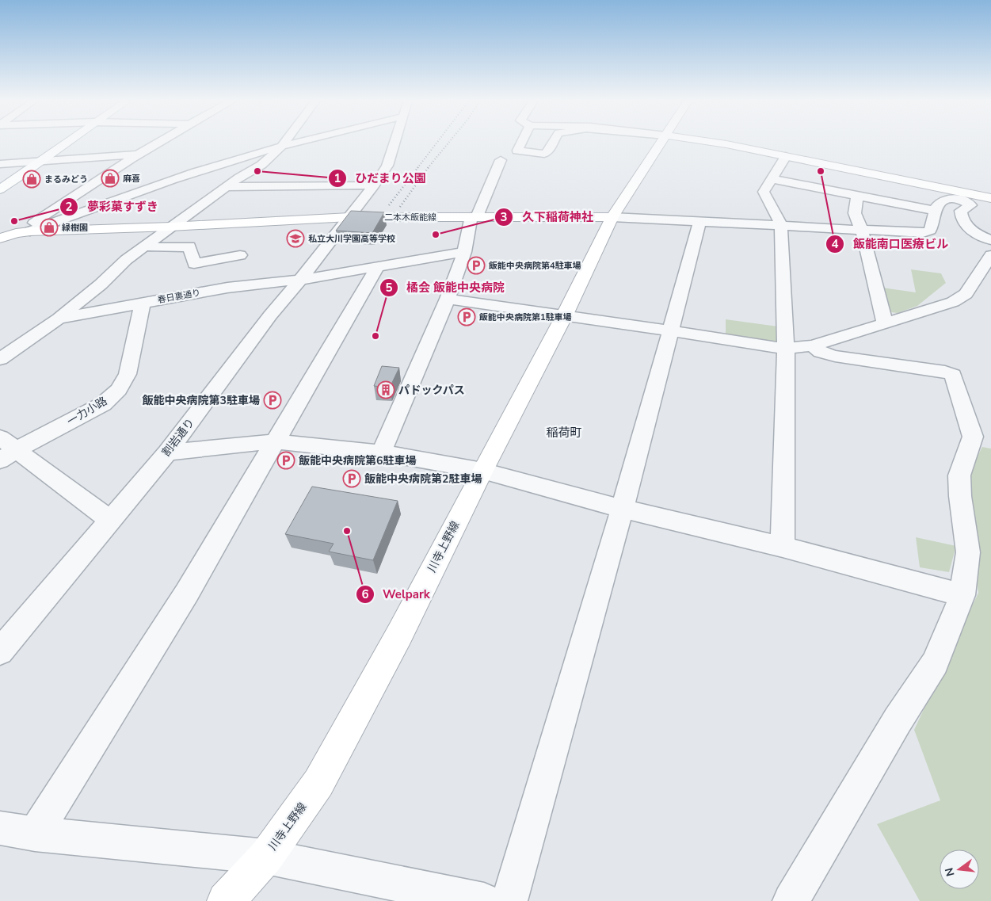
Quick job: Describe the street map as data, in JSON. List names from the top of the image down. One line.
{"streets":{"main road":["二本木飯能線","川寺上野線"],"street":["春日裏通り","一力小路","割岩通り"]},"crossings":[["二本木飯能線","割岩通り"],["二本木飯能線","川寺上野線"],["春日裏通り","一力小路"],["春日裏通り","割岩通り"]],"districts":["稲荷町"],"places":{"other":["ひだまり公園","飯能南口医療ビル","夢彩菓すずき","久下稲荷神社","橘会 飯能中央病院","Welpark"],"shop":["麻喜","まるみどう","緑樹園"],"school or university":["私立大川学園高等学校"],"parking":["飯能中央病院第4駐車場","飯能中央病院第1駐車場","飯能中央病院第3駐車場","飯能中央病院第6駐車場","飯能中央病院第2駐車場"],"building":["パドックパス"]},"north":"left"}
